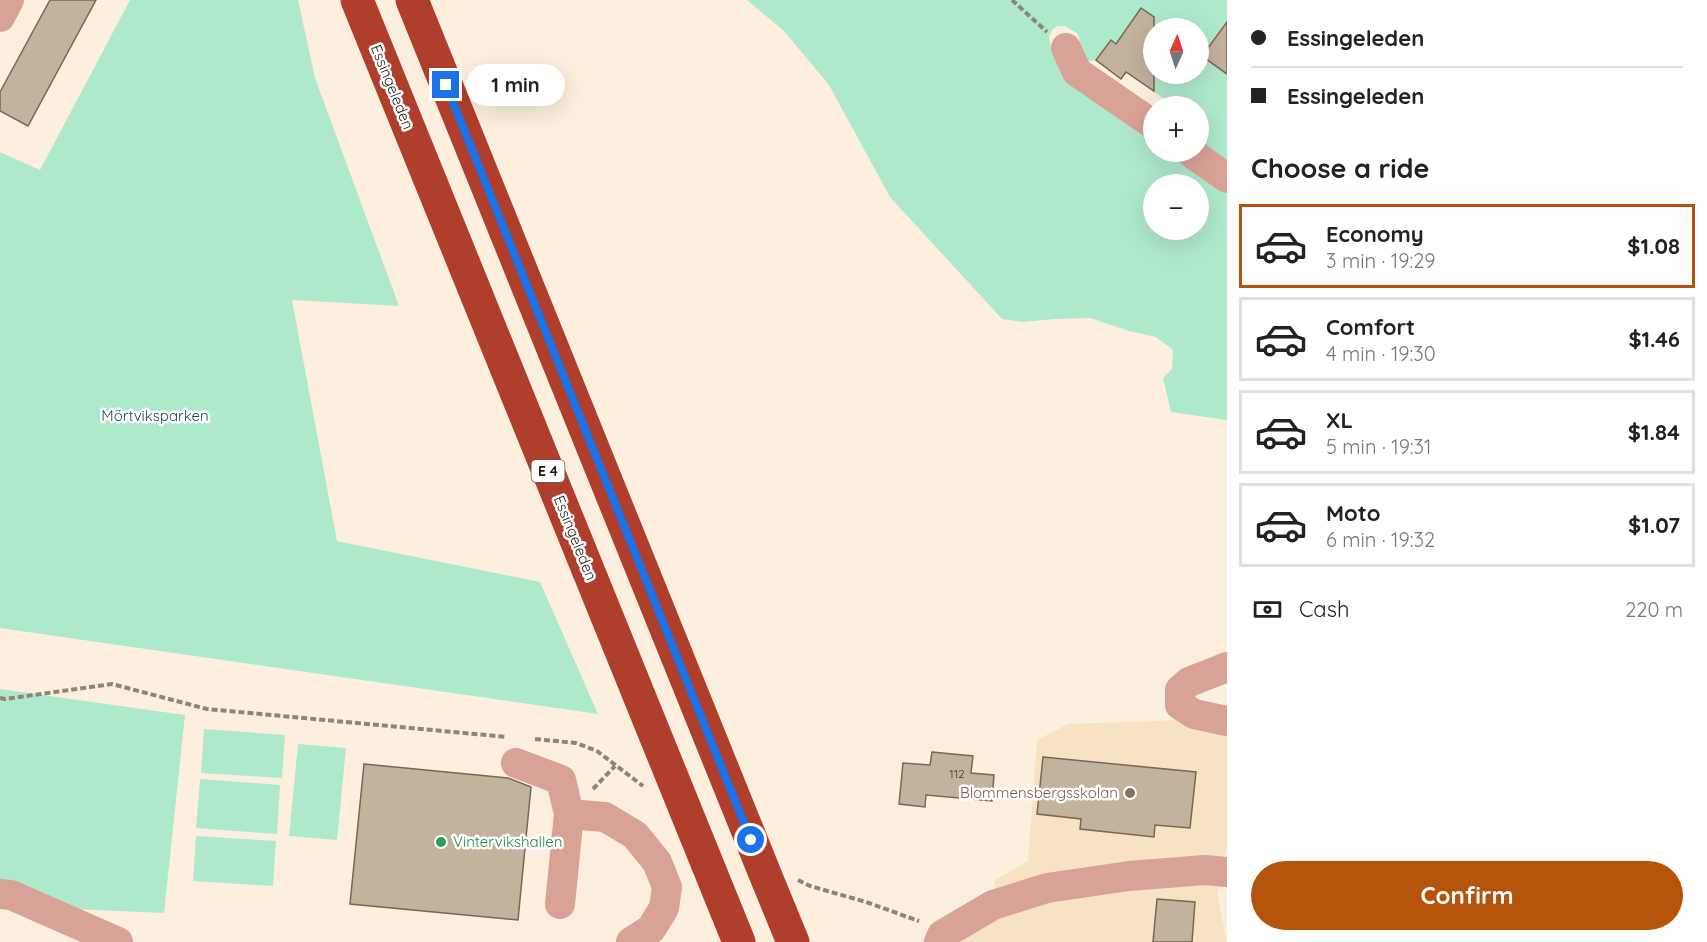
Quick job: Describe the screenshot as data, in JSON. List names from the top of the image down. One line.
{"streets":{"highway":["Essingeleden","E 4"]},"parks":["Mörtviksparken"],"places":["Blommensbergsskolan","Vintervikshallen"],"house_numbers":["112"],"north":"top","page":{"banner":["Essingeleden","Essingeleden"],"map_buttons":["+","−"],"bubble":"1 min","heading":"Choose a ride","list":[{"name":"Economy","note":"3 min · 19:29","value":"$1.08"},{"name":"Comfort","note":"4 min · 19:30","value":"$1.46"},{"name":"XL","note":"5 min · 19:31","value":"$1.84"},{"name":"Moto","note":"6 min · 19:32","value":"$1.07"}],"pay":["Cash","220 m"],"buttons":"Confirm"}}
